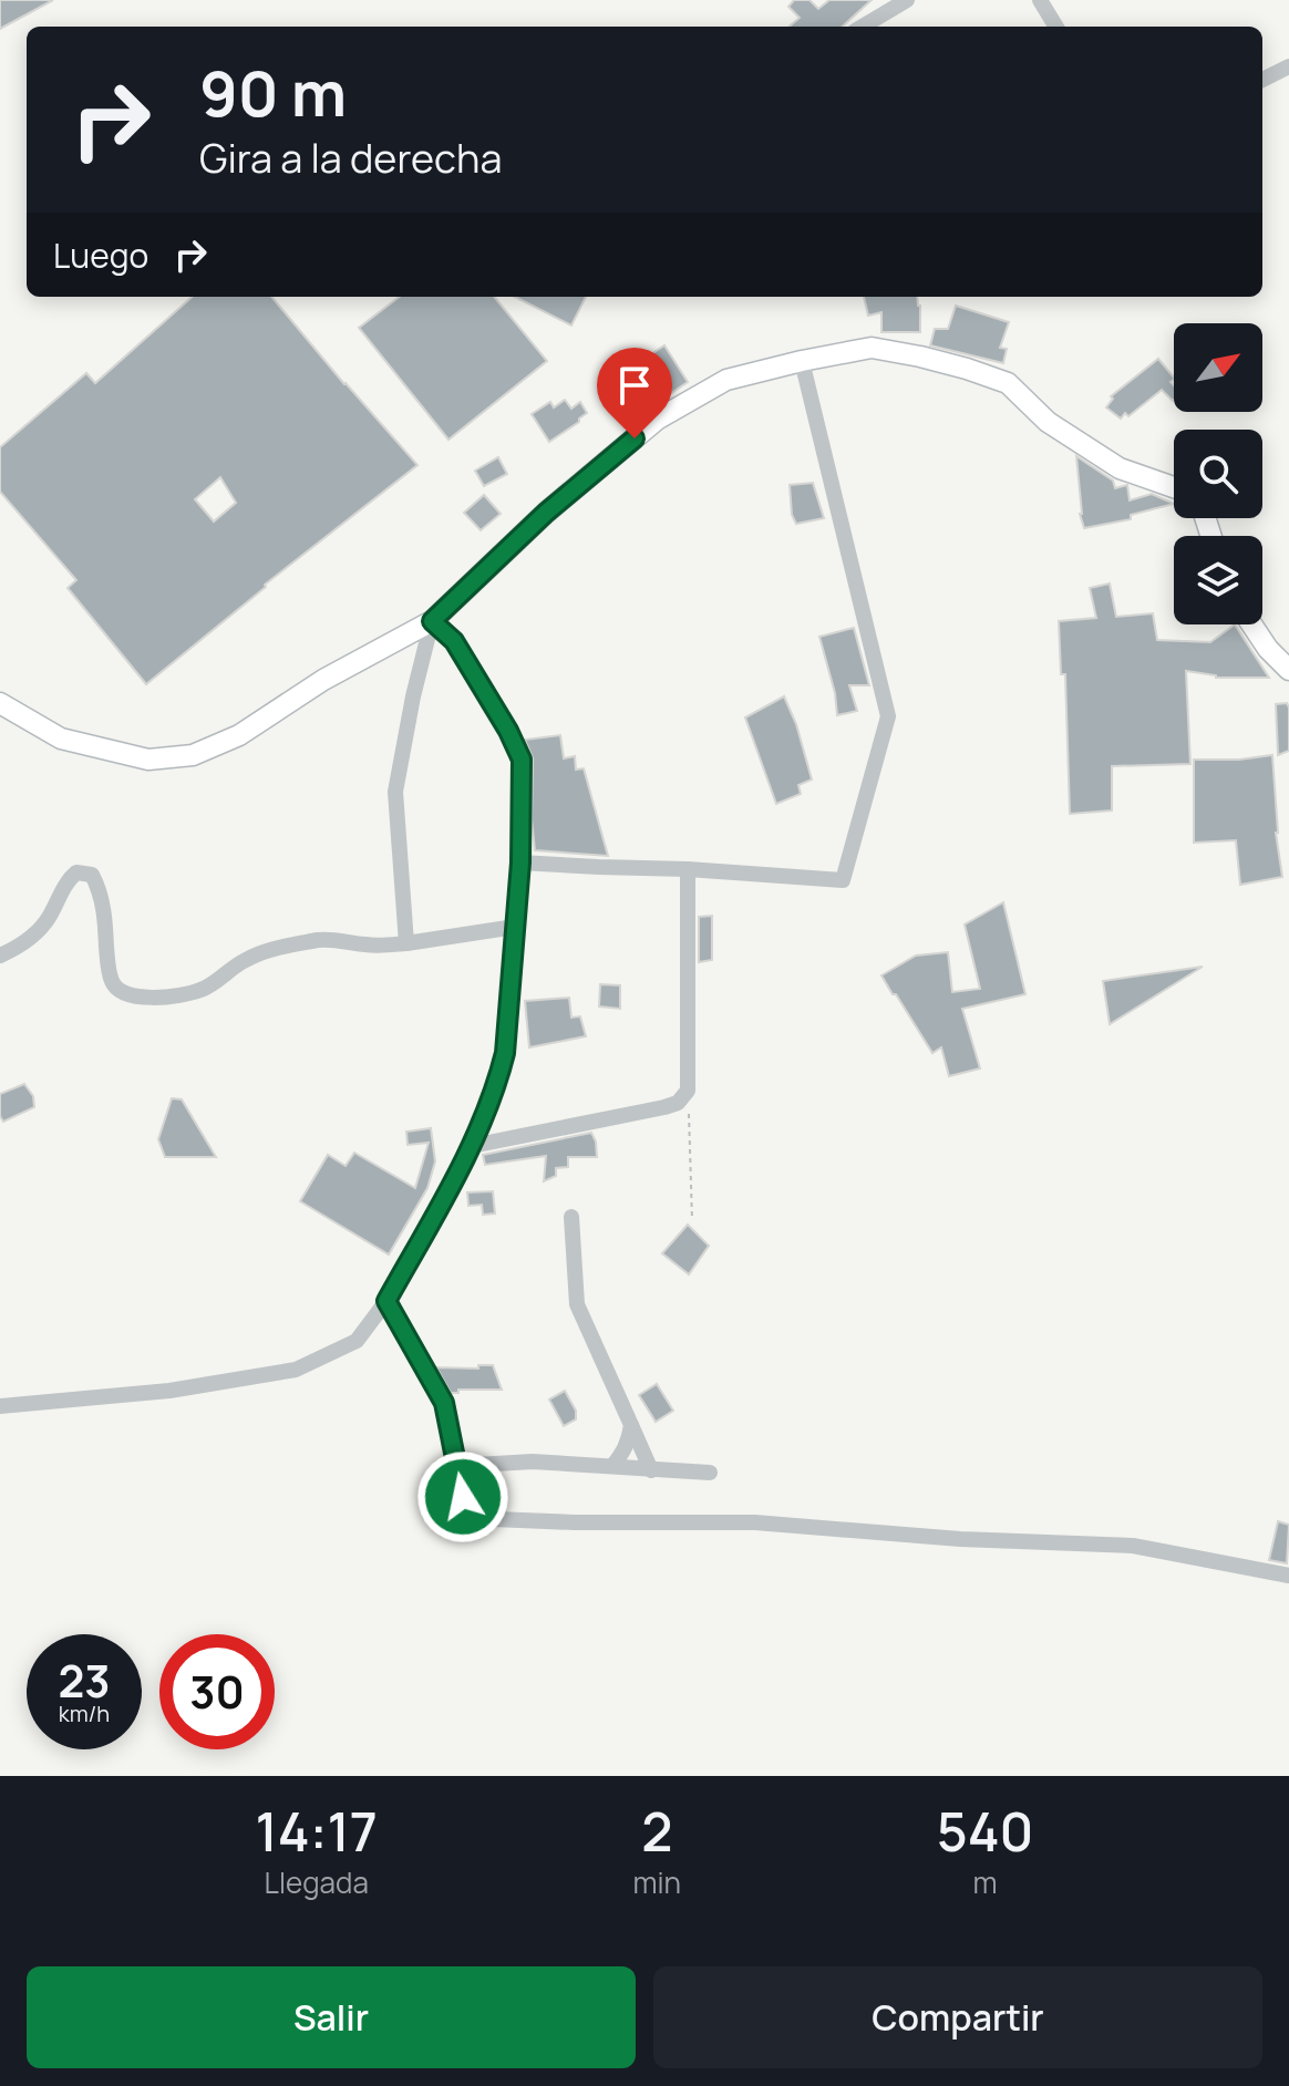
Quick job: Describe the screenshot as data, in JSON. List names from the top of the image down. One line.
{"north":"top right","page":{"turn":["90 m","Gira a la derecha"],"then":"Luego","speed":"23 km/h","limit":"30","eta":["14:17","Llegada","2","min","540","m"],"buttons":["Salir","Compartir"]}}
